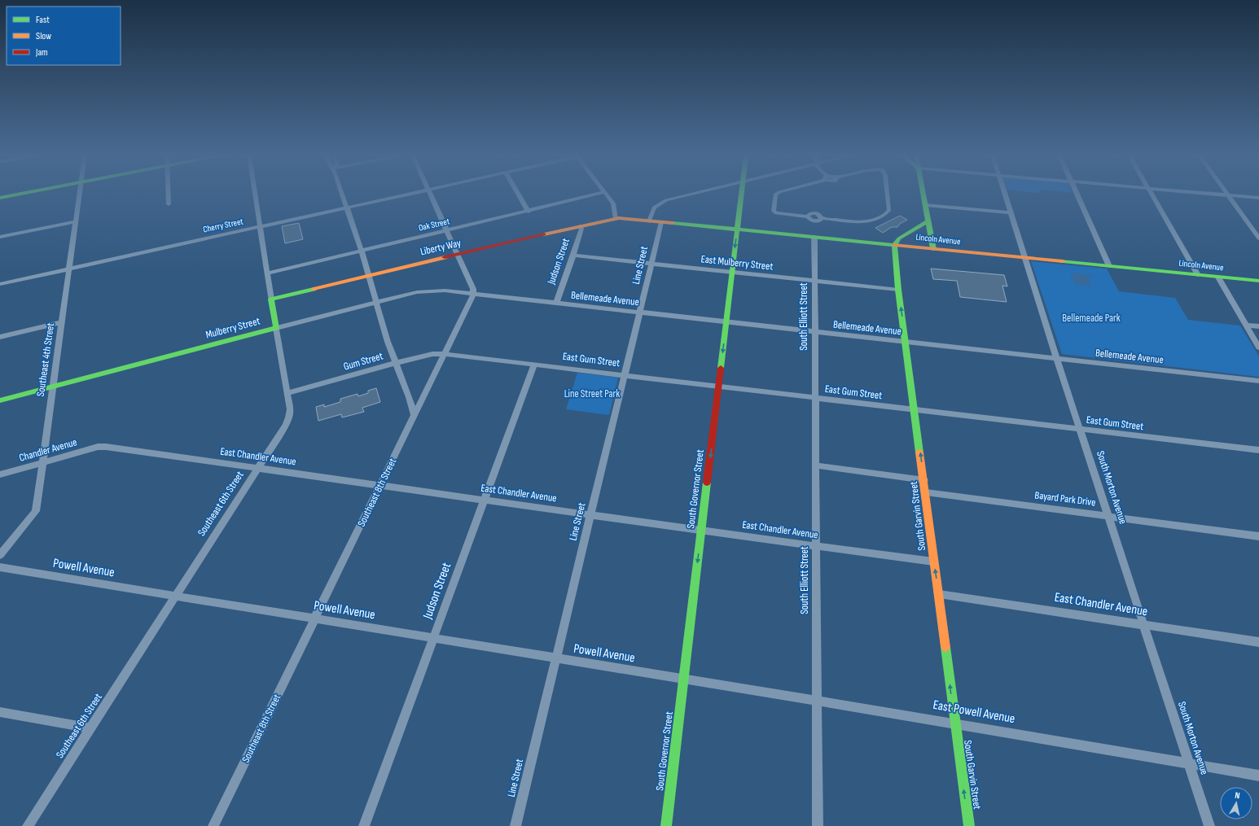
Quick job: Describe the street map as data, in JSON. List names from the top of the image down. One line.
{"streets":{"street":["Oak Street","Cherry Street","Lincoln Avenue","Liberty Way","Judson Street","East Mulberry Street","Line Street","Bellemeade Avenue","South Elliott Street","Mulberry Street","Southeast 4th Street","East Gum Street","Gum Street","Chandler Avenue","East Chandler Avenue","South Morton Avenue","South Governor Street","Southeast 8th Street","Bayard Park Drive","Southeast 6th Street","South Garvin Street","Powell Avenue","East Powell Avenue"]},"crossings":[["Oak Street","Southeast 6th Street"],["Cherry Street","Southeast 4th Street"],["Cherry Street","Southeast 6th Street"],["Lincoln Avenue","Liberty Way"],["Lincoln Avenue","Line Street"],["Lincoln Avenue","South Elliott Street"],["Lincoln Avenue","South Morton Avenue"],["Lincoln Avenue","South Governor Street"],["Lincoln Avenue","South Garvin Street"],["Liberty Way","Judson Street"],["Liberty Way","Southeast 6th Street"],["Judson Street","East Mulberry Street"],["Judson Street","Bellemeade Avenue"],["Judson Street","East Gum Street"],["Judson Street","East Chandler Avenue"],["Judson Street","Powell Avenue"],["East Mulberry Street","Line Street"],["East Mulberry Street","South Elliott Street"],["East Mulberry Street","South Governor Street"],["East Mulberry Street","South Garvin Street"],["Line Street","Bellemeade Avenue"],["Line Street","East Gum Street"],["Line Street","East Chandler Avenue"],["Line Street","Powell Avenue"],["Bellemeade Avenue","South Elliott Street"],["Bellemeade Avenue","Mulberry Street"],["Bellemeade Avenue","South Morton Avenue"],["Bellemeade Avenue","South Governor Street"],["Bellemeade Avenue","Southeast 8th Street"],["Bellemeade Avenue","South Garvin Street"],["South Elliott Street","East Gum Street"],["South Elliott Street","East Chandler Avenue"],["South Elliott Street","East Powell Avenue"],["Mulberry Street","Southeast 4th Street"],["Mulberry Street","Southeast 8th Street"],["Mulberry Street","Southeast 6th Street"],["Southeast 4th Street","Chandler Avenue"],["East Gum Street","Gum Street"],["East Gum Street","South Morton Avenue"],["East Gum Street","South Governor Street"],["East Gum Street","Southeast 8th Street"],["East Gum Street","South Garvin Street"],["Gum Street","Southeast 8th Street"],["Gum Street","Southeast 6th Street"],["Chandler Avenue","East Chandler Avenue"],["East Chandler Avenue","South Morton Avenue"],["East Chandler Avenue","South Governor Street"],["East Chandler Avenue","Southeast 8th Street"],["East Chandler Avenue","Southeast 6th Street"],["East Chandler Avenue","South Garvin Street"],["South Morton Avenue","Bayard Park Drive"],["South Morton Avenue","East Powell Avenue"],["South Governor Street","Powell Avenue"],["South Governor Street","East Powell Avenue"],["Southeast 8th Street","Powell Avenue"],["Bayard Park Drive","South Garvin Street"],["Southeast 6th Street","Powell Avenue"],["South Garvin Street","East Powell Avenue"],["Powell Avenue","East Powell Avenue"]],"one_way":["South Governor Street","South Garvin Street"],"parks":["Bellemeade Park","Line Street Park"],"legend":["Fast","Slow","Jam"],"north":"top"}
